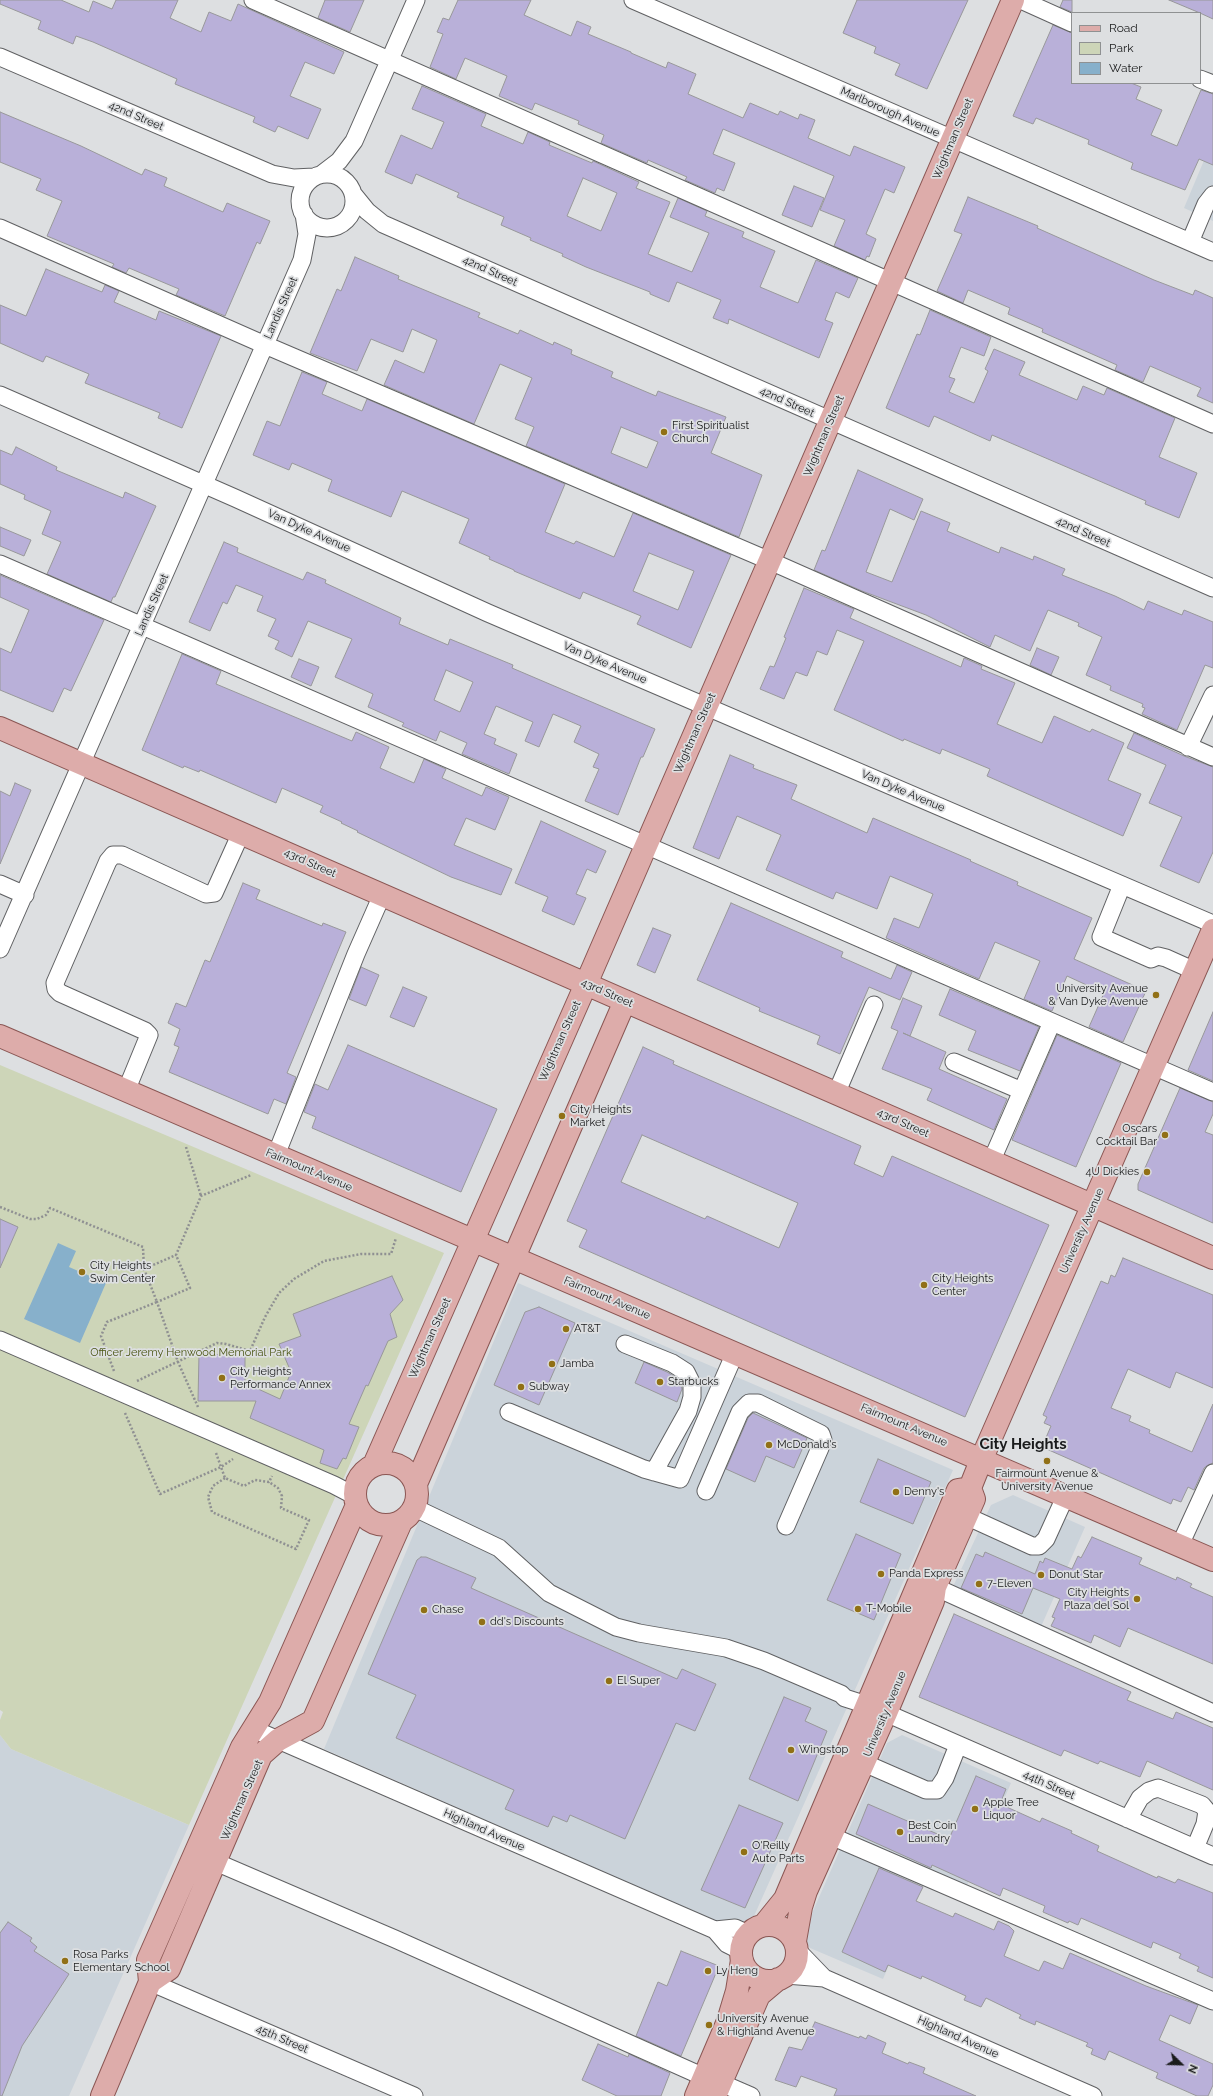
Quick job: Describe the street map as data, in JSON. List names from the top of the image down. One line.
{"streets":{"main road":["Wightman Street","43rd Street","Fairmount Avenue","University Avenue"],"street":["Marlborough Avenue","42nd Street","Landis Street","Van Dyke Avenue","44th Street","Highland Avenue","45th Street"]},"crossings":[["Marlborough Avenue","Wightman Street"],["42nd Street","Wightman Street"],["42nd Street","Landis Street"],["Wightman Street","Van Dyke Avenue"],["Wightman Street","43rd Street"],["Wightman Street","Fairmount Avenue"],["Wightman Street","44th Street"],["Wightman Street","Highland Avenue"],["Wightman Street","45th Street"],["Landis Street","Van Dyke Avenue"],["Landis Street","43rd Street"],["43rd Street","University Avenue"],["Fairmount Avenue","University Avenue"],["University Avenue","44th Street"],["University Avenue","Highland Avenue"]],"districts":["City Heights"],"parks":["Officer Jeremy Henwood Memorial Park"],"places":["First Spiritualist Church","University Avenue & Van Dyke Avenue","City Heights Market","Oscars Cocktail Bar","4U Dickies","City Heights Swim Center","City Heights Center","AT&T","Jamba","City Heights Performance Annex","Starbucks","Subway","McDonald's","Fairmount Avenue & University Avenue","Denny's","Panda Express","Donut Star","7-Eleven","City Heights Plaza del Sol","T-Mobile","Chase","dd's Discounts","El Super","Wingstop","Apple Tree Liquor","Best Coin Laundry","O'Reilly Auto Parts","Rosa Parks Elementary School","Ly Heng","University Avenue & Highland Avenue"],"legend":["Road","Park","Water"],"north":"bottom right"}
